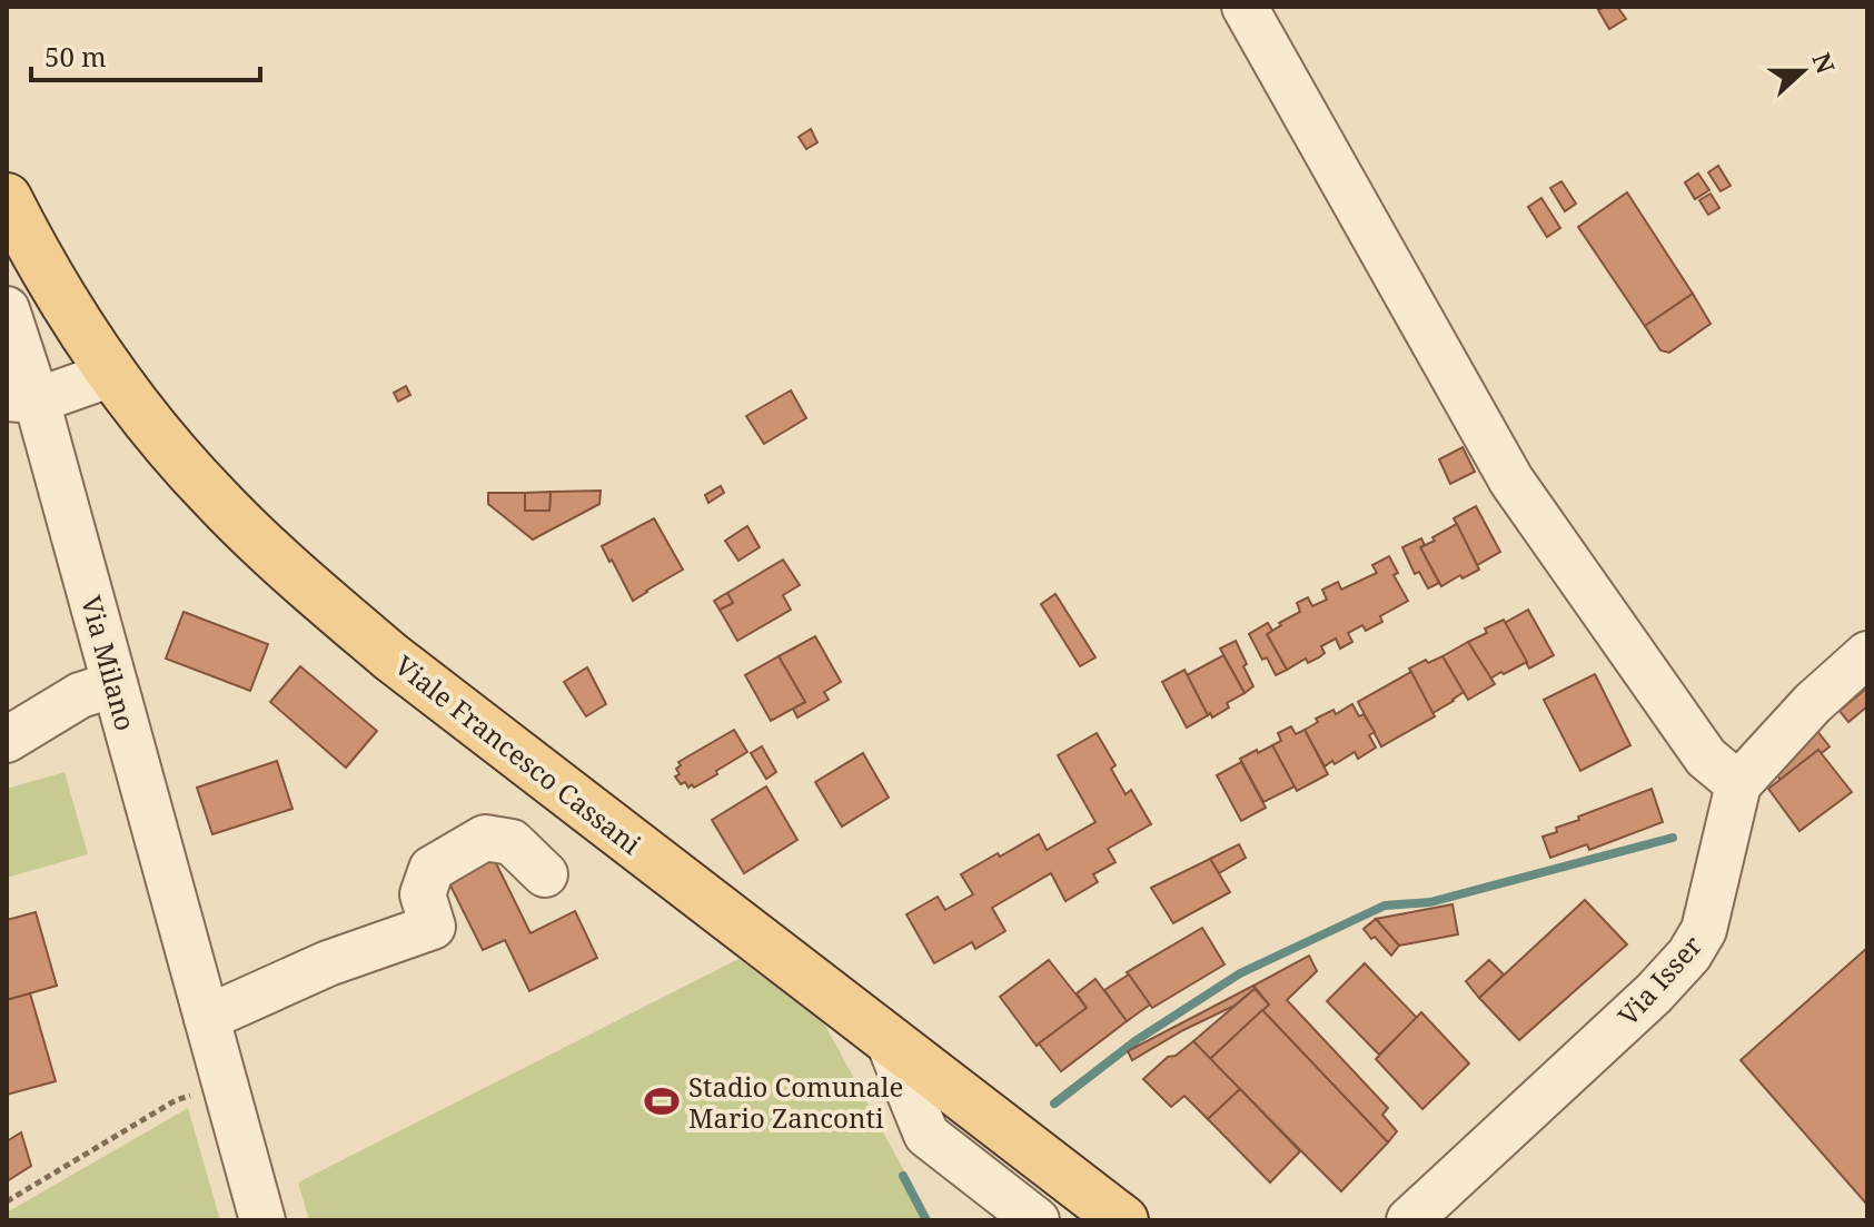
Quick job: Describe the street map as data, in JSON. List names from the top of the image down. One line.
{"streets":{"main road":["Viale Francesco Cassani"],"street":["Via Milano","Via Isser"]},"places":{"sports":["Stadio Comunale Mario Zanconti"]},"scale_bar":"50 m","north":"right"}
